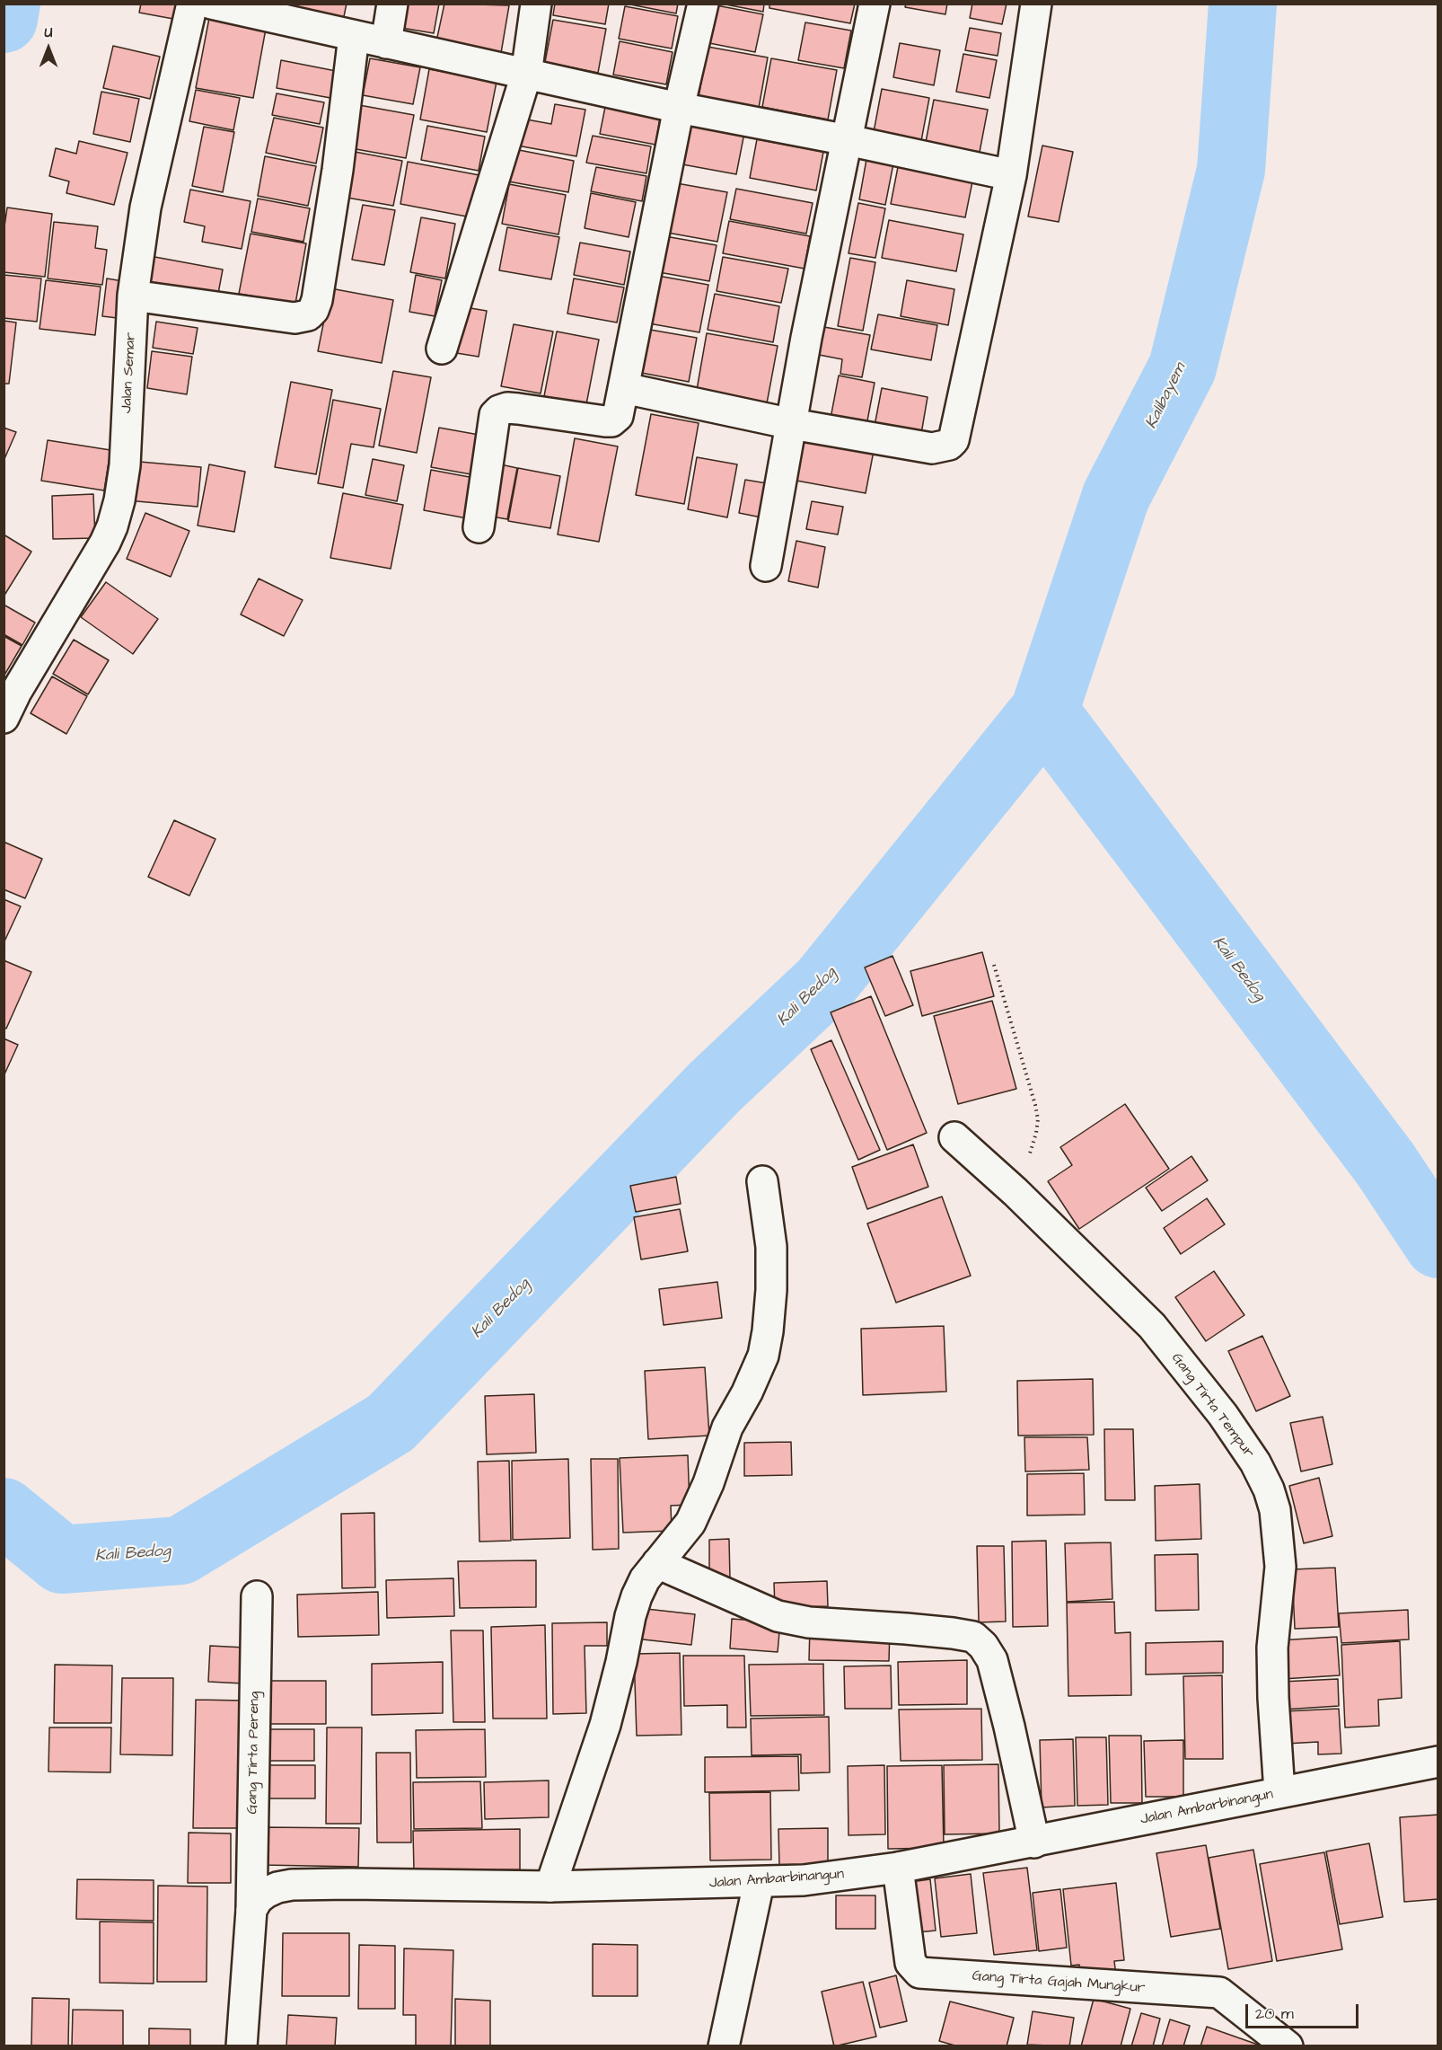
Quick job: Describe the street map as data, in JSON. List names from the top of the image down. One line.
{"streets":{"street":["Jalan Semar","Gang Tirta Tempur","Gang Tirta Pereng","Jalan Ambarbinangun","Gang Tirta Gajah Mungkur"]},"crossings":[["Gang Tirta Tempur","Jalan Ambarbinangun"],["Gang Tirta Pereng","Jalan Ambarbinangun"],["Jalan Ambarbinangun","Gang Tirta Gajah Mungkur"]],"water":["Kalibayem","Kali Bedog"],"scale_bar":"20 m","north":"top"}
